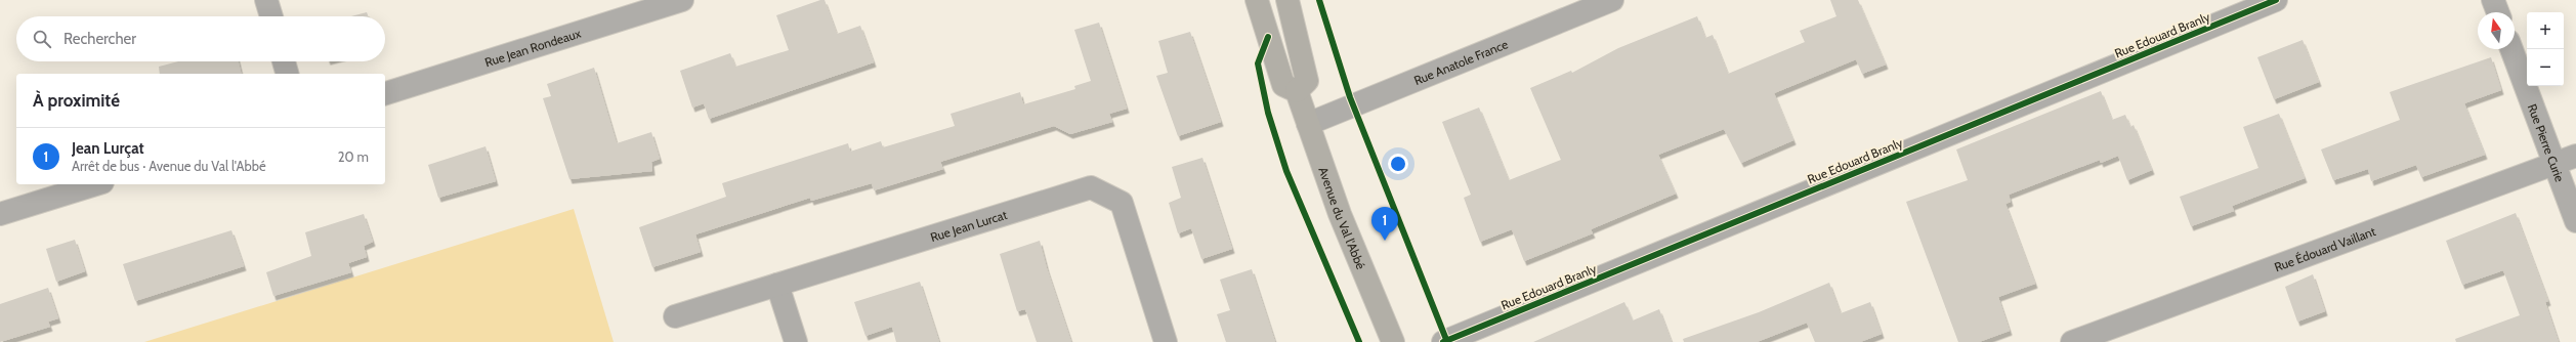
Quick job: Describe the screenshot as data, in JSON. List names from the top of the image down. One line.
{"streets":{"main road":["Avenue du Val l'Abbé"],"street":["Rue Edouard Branly","Rue Jean Rondeaux","Rue Anatole France","Rue Pierre Curie","Rue Jean Lurcat","Rue Édouard Vaillant"]},"crossings":[["Rue Anatole France","Avenue du Val l'Abbé"],["Rue Pierre Curie","Rue Édouard Vaillant"]],"north":"top","page":{"map_buttons":["+","−"],"search":"Rechercher","heading":"À proximité","list":[{"mark":"1","name":"Jean Lurçat","note":"Arrêt de bus · Avenue du Val l'Abbé","value":"20 m"}],"pins":"1"}}
